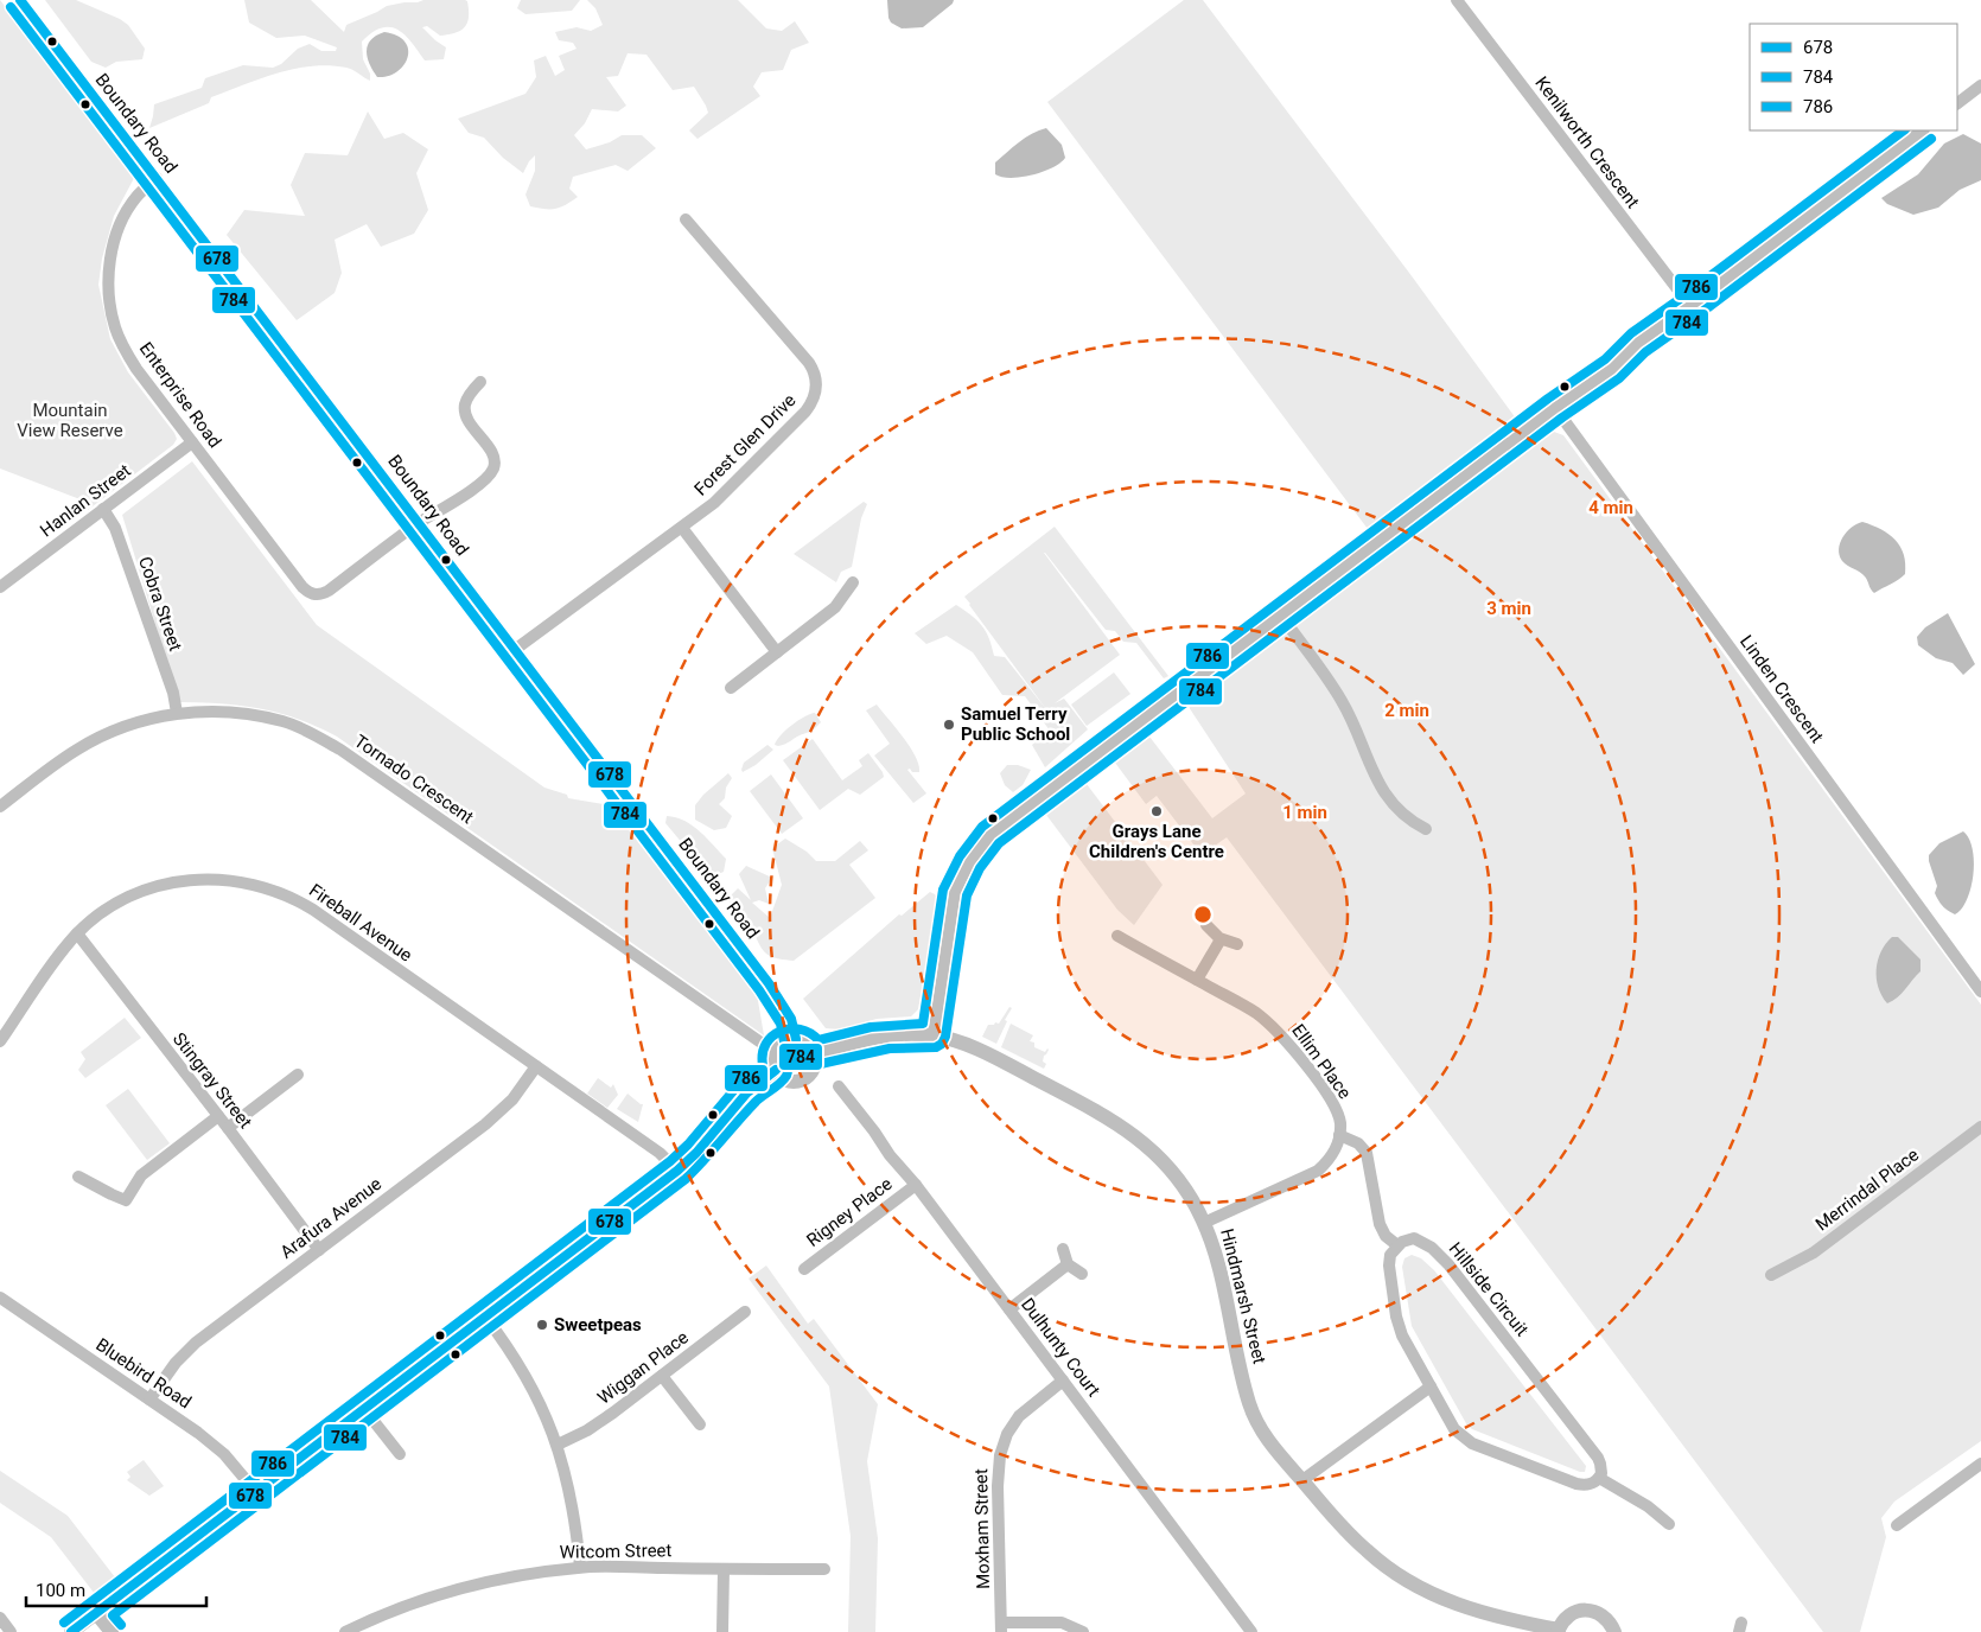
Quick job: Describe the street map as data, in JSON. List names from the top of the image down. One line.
{"streets":{"street":["Boundary Road","Kenilworth Crescent","Enterprise Road","Forest Glen Drive","Hanlan Street","Cobra Street","Linden Crescent","Tornado Crescent","Fireball Avenue","Ellim Place","Stingray Street","Merrindal Place","Rigney Place","Arafura Avenue","Hillside Circuit","Hindmarsh Street","Dulhunty Court","Wiggan Place","Bluebird Road","Moxham Street","Witcom Street"]},"crossings":[["Boundary Road","Enterprise Road"],["Boundary Road","Forest Glen Drive"],["Boundary Road","Tornado Crescent"],["Boundary Road","Hindmarsh Street"],["Enterprise Road","Hanlan Street"],["Hanlan Street","Cobra Street"],["Cobra Street","Tornado Crescent"],["Tornado Crescent","Hindmarsh Street"],["Fireball Avenue","Stingray Street"],["Fireball Avenue","Arafura Avenue"],["Stingray Street","Arafura Avenue"],["Rigney Place","Dulhunty Court"],["Arafura Avenue","Bluebird Road"],["Dulhunty Court","Moxham Street"]],"parks":["Mountain View Reserve"],"places":["Samuel Terry Public School","Grays Lane Children's Centre","Sweetpeas"],"lines":["transit line 678","transit line 784","transit line 786"],"legend":["678","784","786"],"scale_bar":"100 m","rings":["4 min","3 min","2 min","1 min"]}
